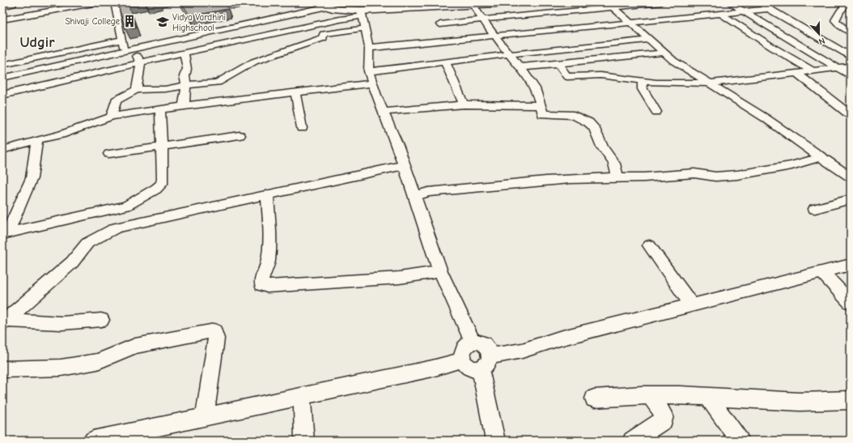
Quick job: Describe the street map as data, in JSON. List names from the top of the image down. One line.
{"districts":["Udgir"],"places":{"building":["Shivaji College"],"school or university":["Vidya Vardhini Highschool"]},"north":"bottom"}
